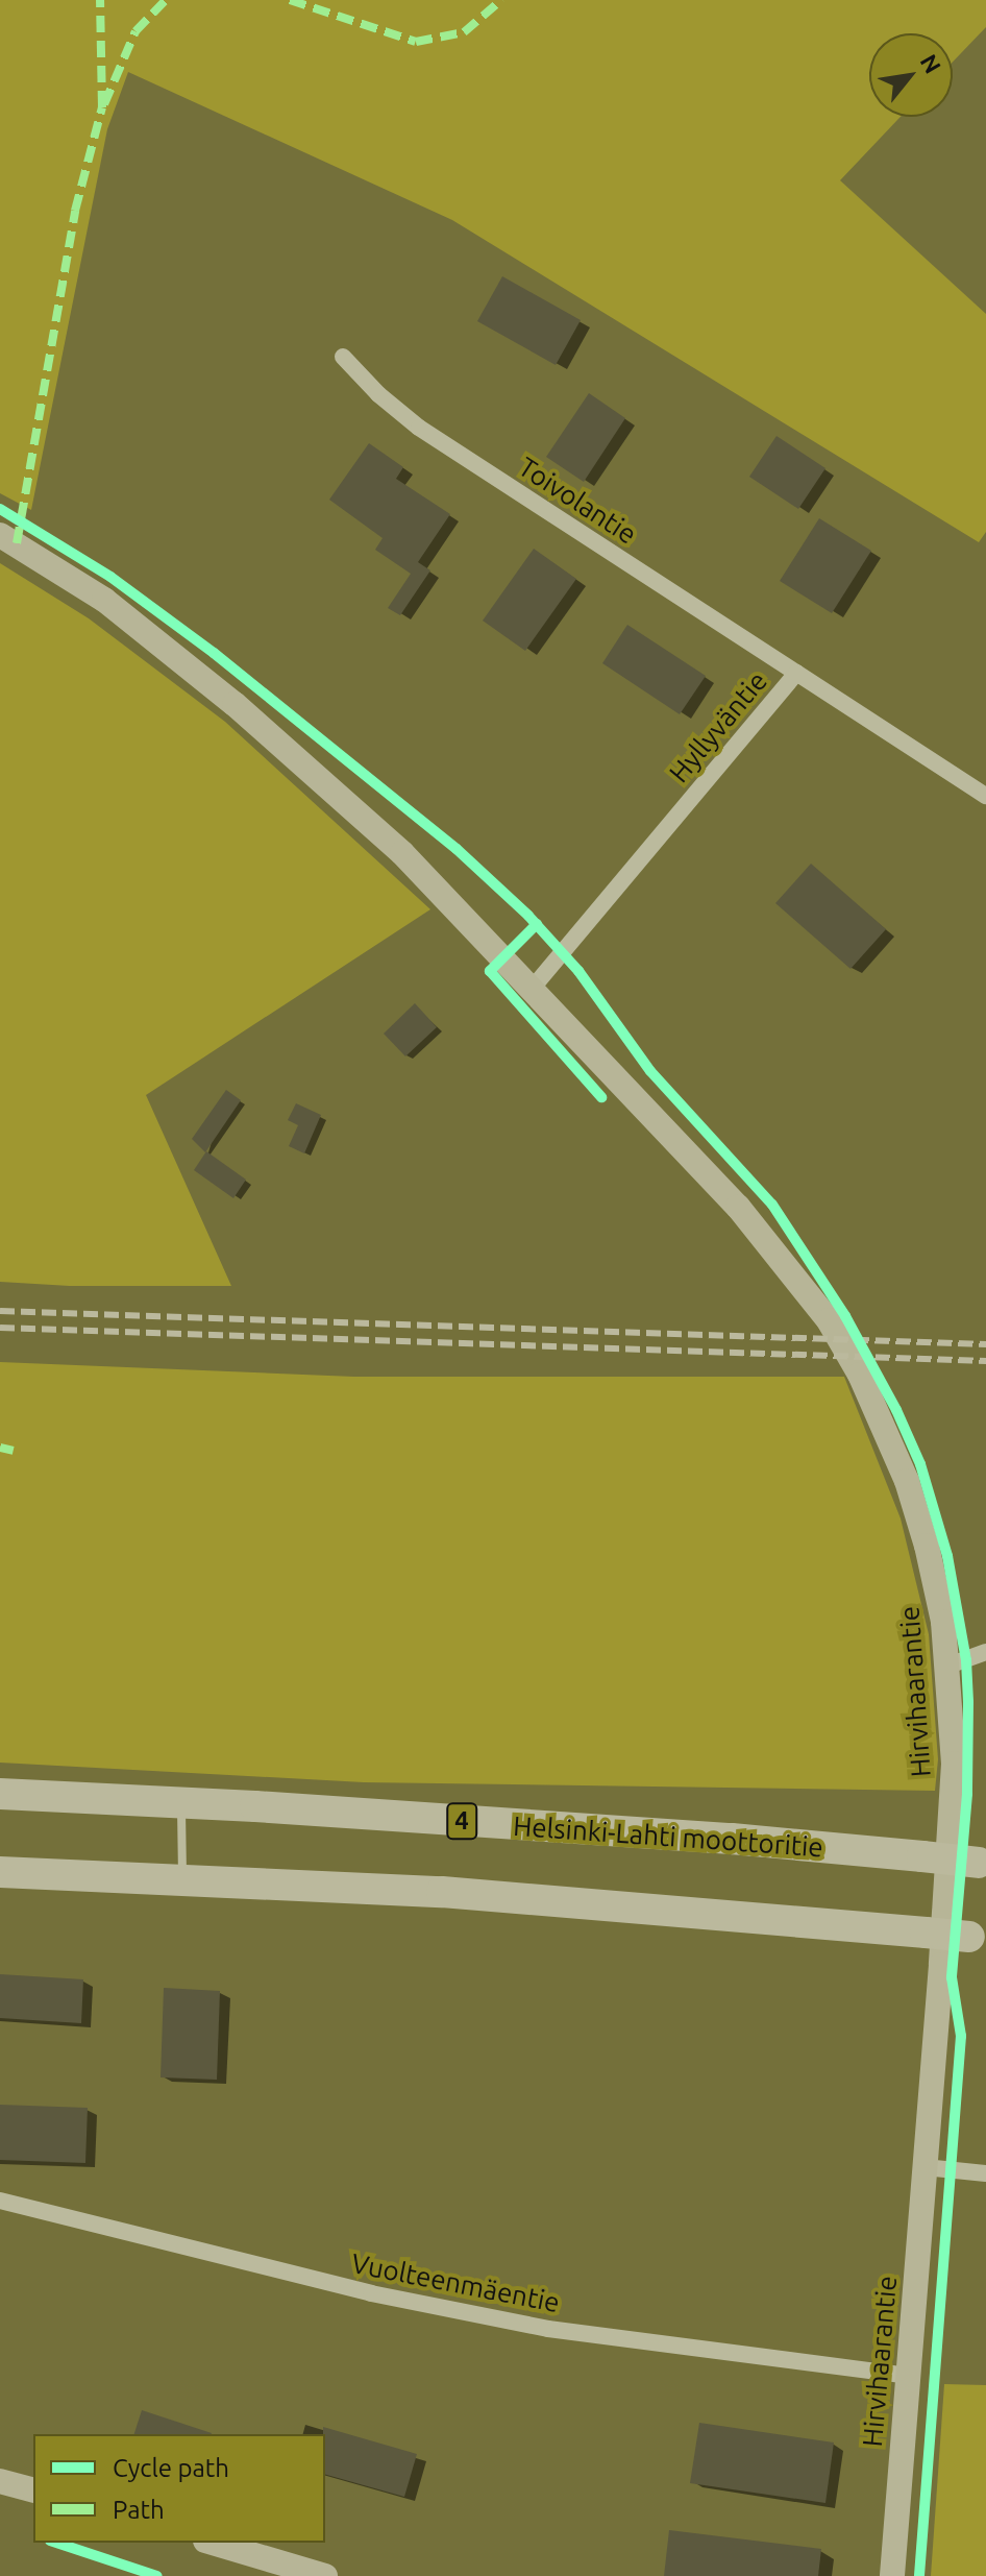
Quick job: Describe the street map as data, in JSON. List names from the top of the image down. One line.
{"streets":{"highway":["4","Helsinki-Lahti moottoritie"],"street":["Toivolantie","Hyllyväntie","Hirvihaarantie","Vuolteenmäentie"]},"crossings":[["Toivolantie","Hyllyväntie"],["Hyllyväntie","Hirvihaarantie"],["Hirvihaarantie","Vuolteenmäentie"]],"legend":["Cycle path","Path"],"north":"top right"}
